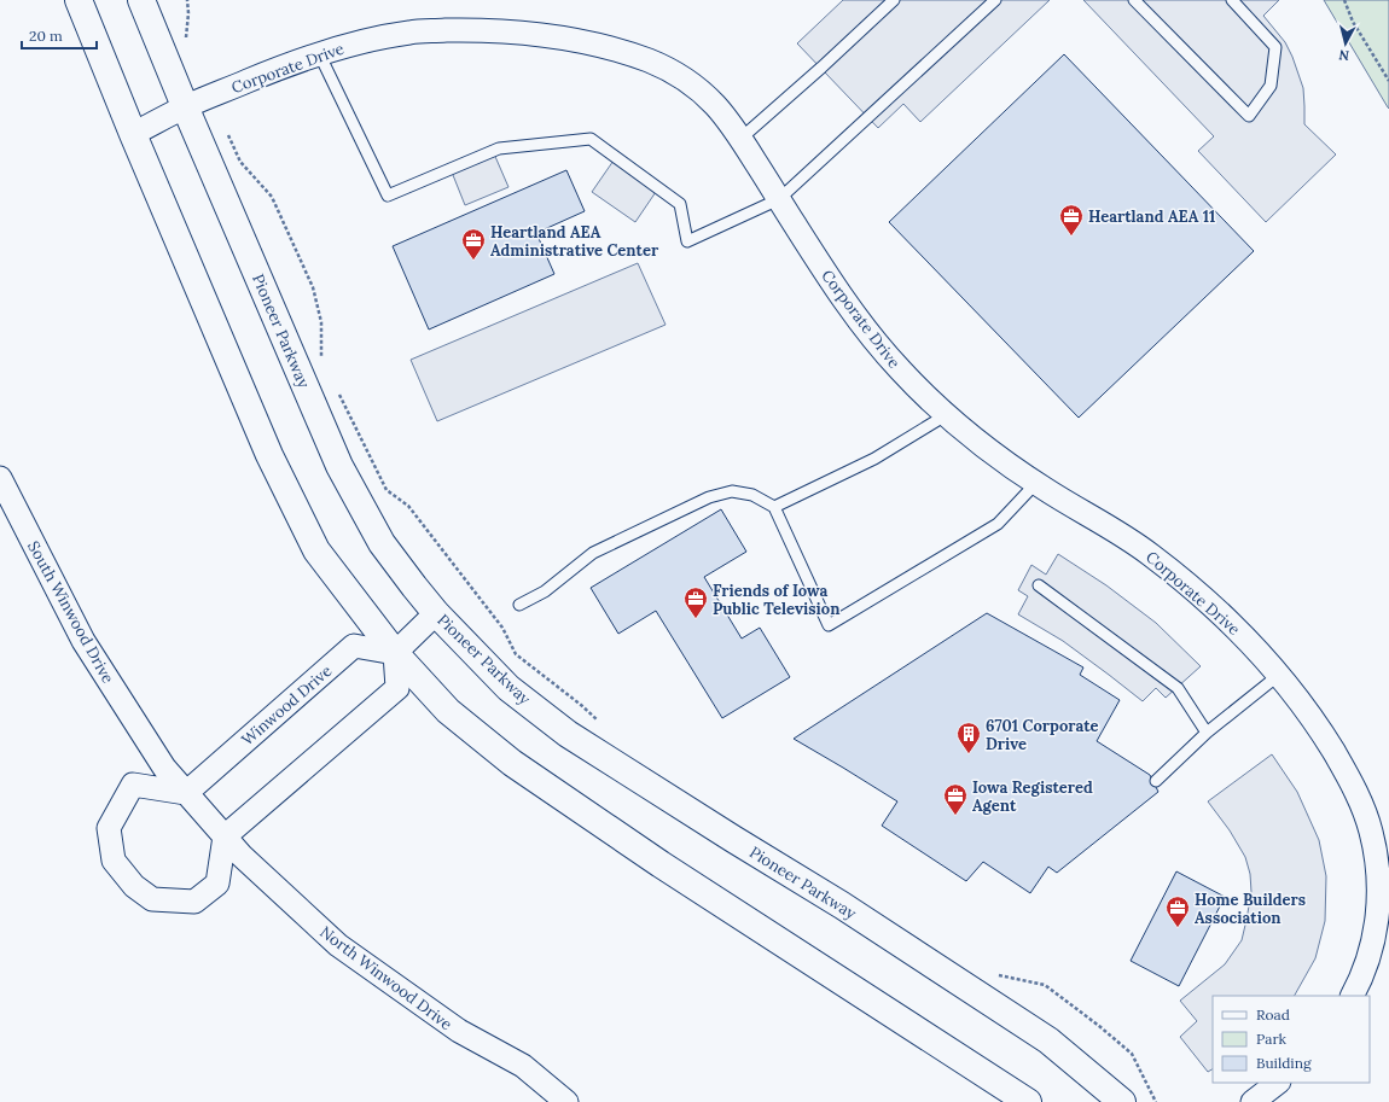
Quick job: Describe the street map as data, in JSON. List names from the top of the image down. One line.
{"streets":{"street":["Corporate Drive","Pioneer Parkway","South Winwood Drive","Winwood Drive","North Winwood Drive"]},"crossings":[["Corporate Drive","Pioneer Parkway"],["South Winwood Drive","North Winwood Drive"],["Winwood Drive","North Winwood Drive"]],"places":{"office":["Heartland AEA 11","Heartland AEA Administrative Center","Friends of Iowa Public Television","Iowa Registered Agent","Home Builders Association"],"building":["6701 Corporate Drive"]},"legend":["Road","Park","Building"],"scale_bar":"20 m","north":"bottom"}
